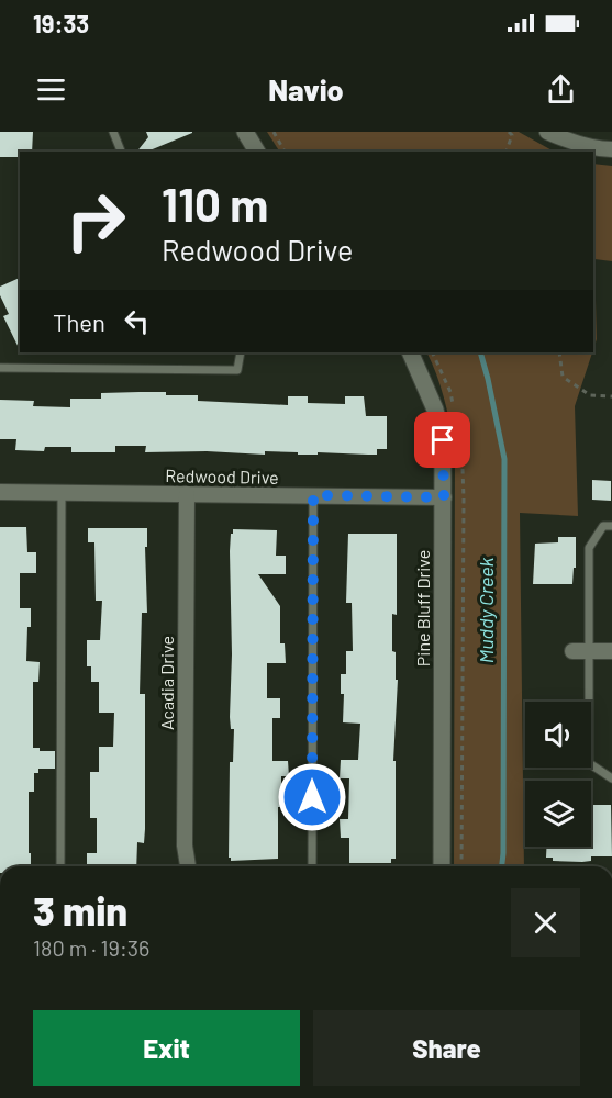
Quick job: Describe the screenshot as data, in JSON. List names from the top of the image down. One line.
{"streets":{"street":["Redwood Drive","Pine Bluff Drive","Acadia Drive"]},"crossings":[["Redwood Drive","Pine Bluff Drive"],["Redwood Drive","Acadia Drive"]],"water":["Muddy Creek"],"page":{"status":"19:33","header":"Navio","turn":["110 m","Redwood Drive"],"then":"Then","heading":["3 min","180 m · 19:36"],"buttons":["Exit","Share"]}}
